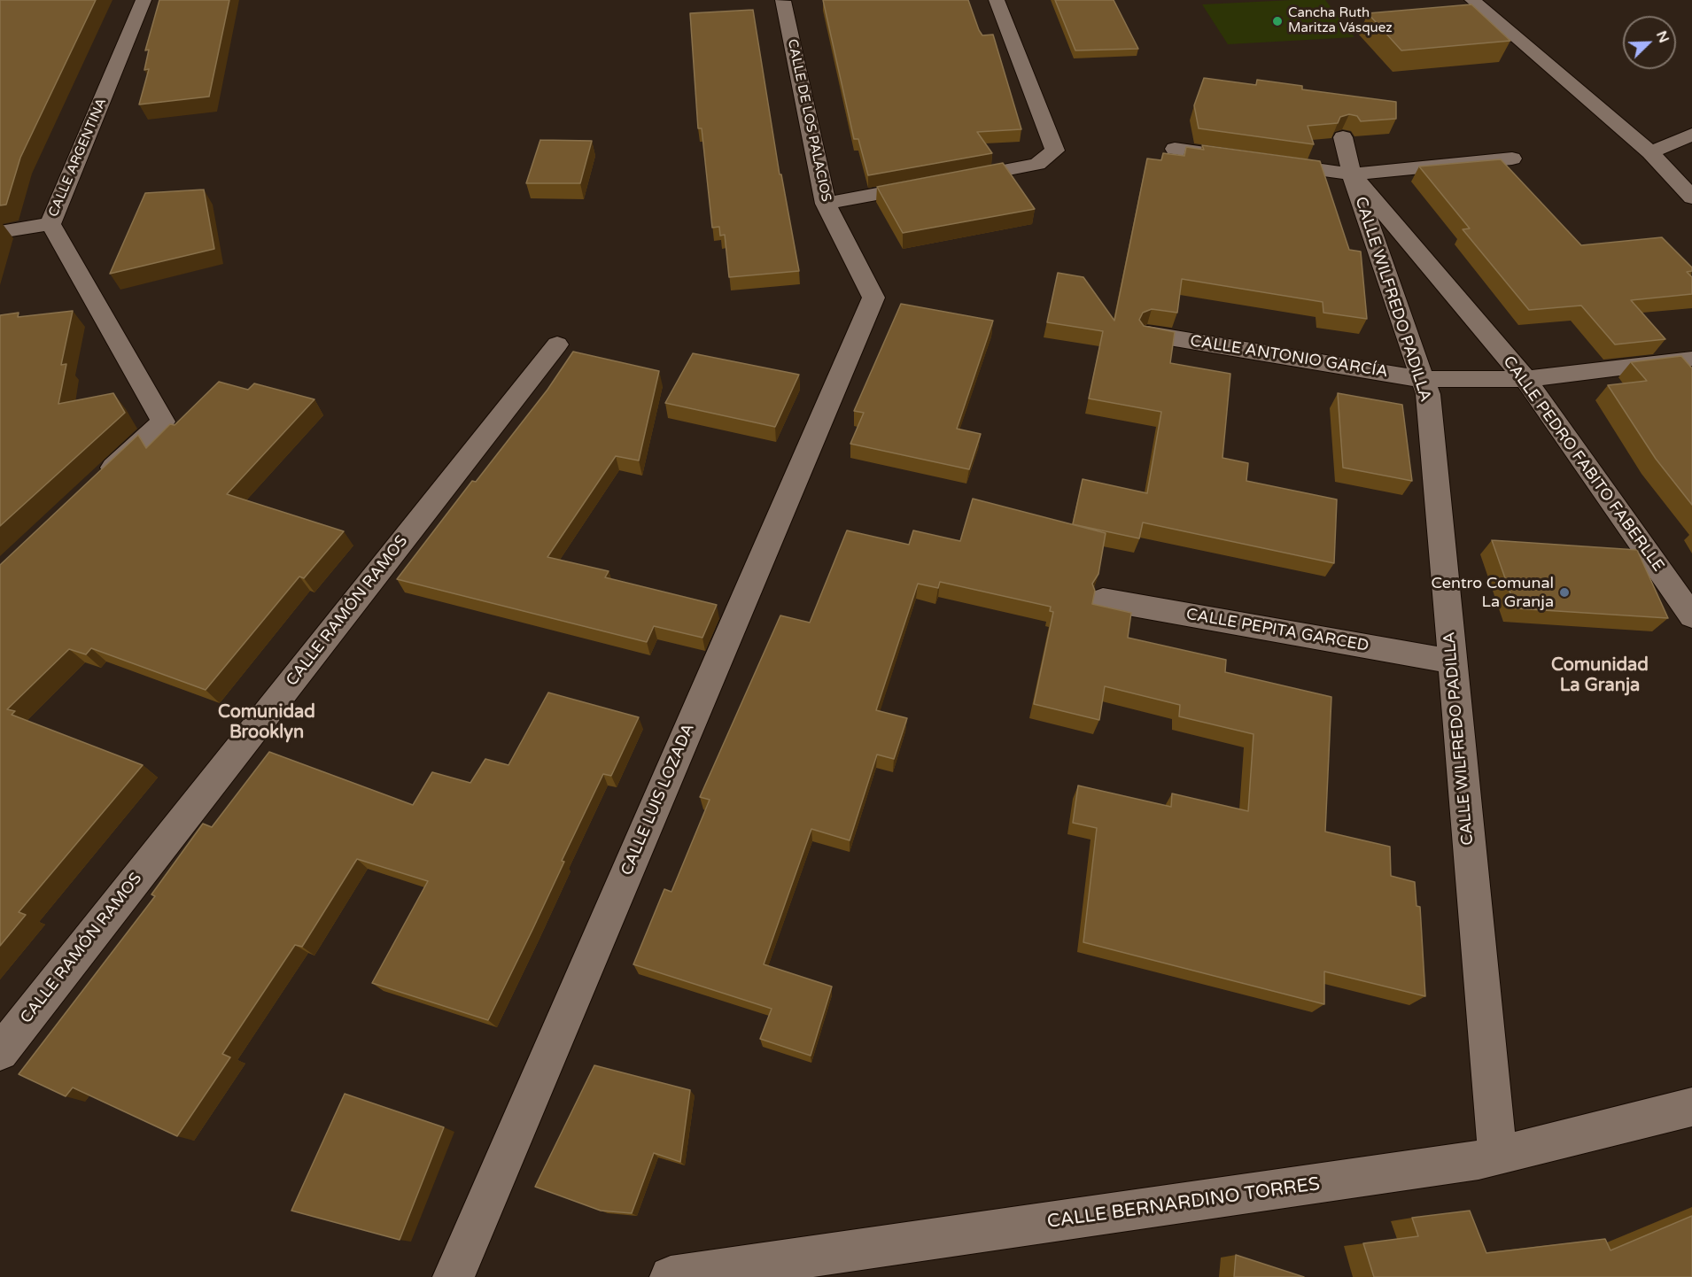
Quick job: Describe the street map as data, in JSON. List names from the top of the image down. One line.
{"streets":{"street":["CALLE DE LOS PALACIOS","CALLE ARGENTINA","CALLE WILFREDO PADILLA","CALLE ANTONIO GARCÍA","CALLE PEDRO FABITO FABERLLE","CALLE RAMÓN RAMOS","CALLE PEPITA GARCED","CALLE LUIS LOZADA","CALLE BERNARDINO TORRES"]},"crossings":[["CALLE DE LOS PALACIOS","CALLE LUIS LOZADA"],["CALLE WILFREDO PADILLA","CALLE ANTONIO GARCÍA"],["CALLE WILFREDO PADILLA","CALLE PEDRO FABITO FABERLLE"],["CALLE WILFREDO PADILLA","CALLE PEPITA GARCED"],["CALLE WILFREDO PADILLA","CALLE BERNARDINO TORRES"],["CALLE ANTONIO GARCÍA","CALLE PEDRO FABITO FABERLLE"]],"districts":["Comunidad La Granja","Comunidad Brooklyn"],"places":["Cancha Ruth Maritza Vásquez","Centro Comunal La Granja"],"north":"top right"}
